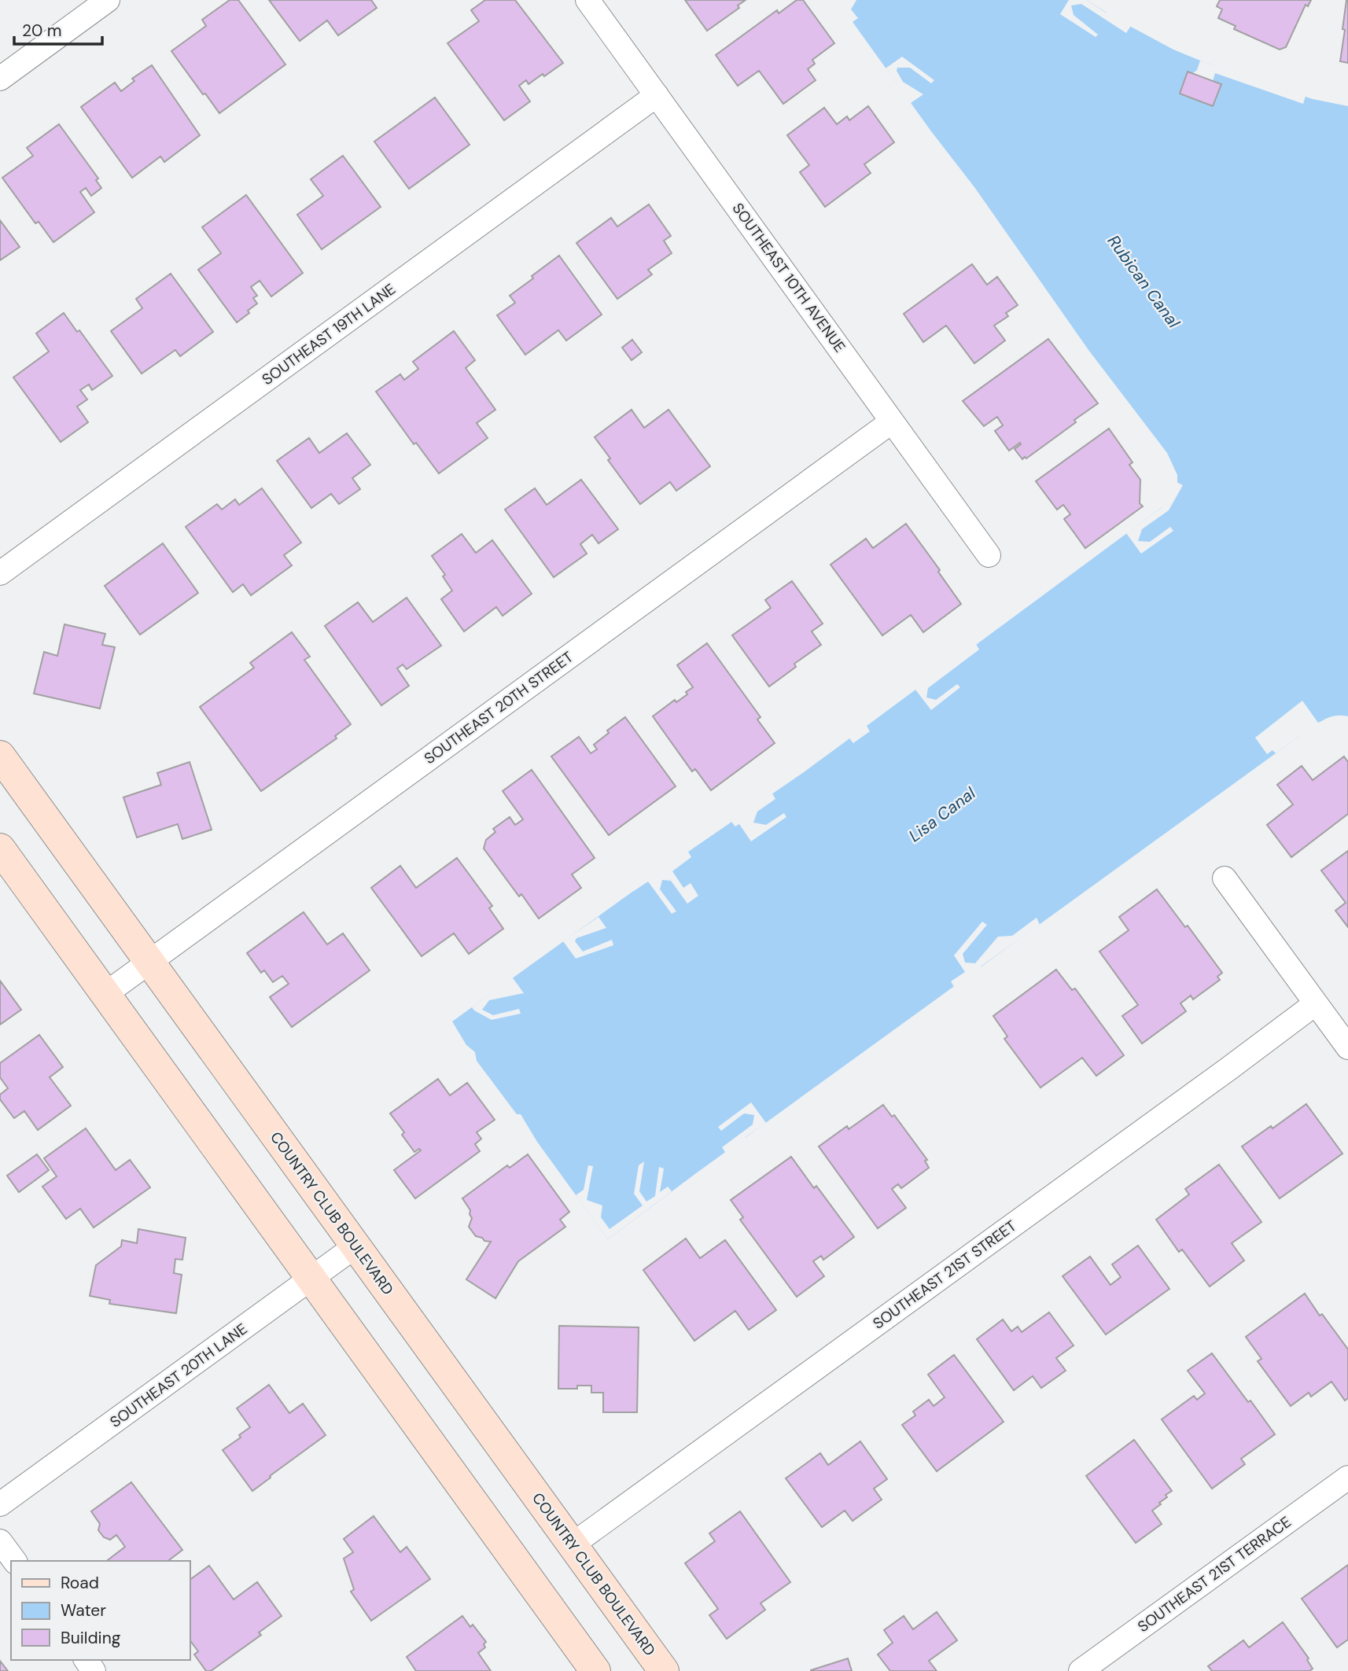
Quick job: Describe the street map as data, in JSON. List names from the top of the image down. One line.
{"streets":{"main road":["COUNTRY CLUB BOULEVARD"],"street":["SOUTHEAST 10TH AVENUE","SOUTHEAST 19TH LANE","SOUTHEAST 20TH STREET","SOUTHEAST 21ST STREET","SOUTHEAST 20TH LANE","SOUTHEAST 21ST TERRACE"]},"crossings":[["SOUTHEAST 10TH AVENUE","SOUTHEAST 19TH LANE"],["SOUTHEAST 10TH AVENUE","SOUTHEAST 20TH STREET"],["SOUTHEAST 20TH STREET","COUNTRY CLUB BOULEVARD"],["COUNTRY CLUB BOULEVARD","SOUTHEAST 21ST STREET"],["COUNTRY CLUB BOULEVARD","SOUTHEAST 20TH LANE"]],"water":["Rubican Canal","Lisa Canal"],"legend":["Road","Water","Building"],"scale_bar":"20 m"}
